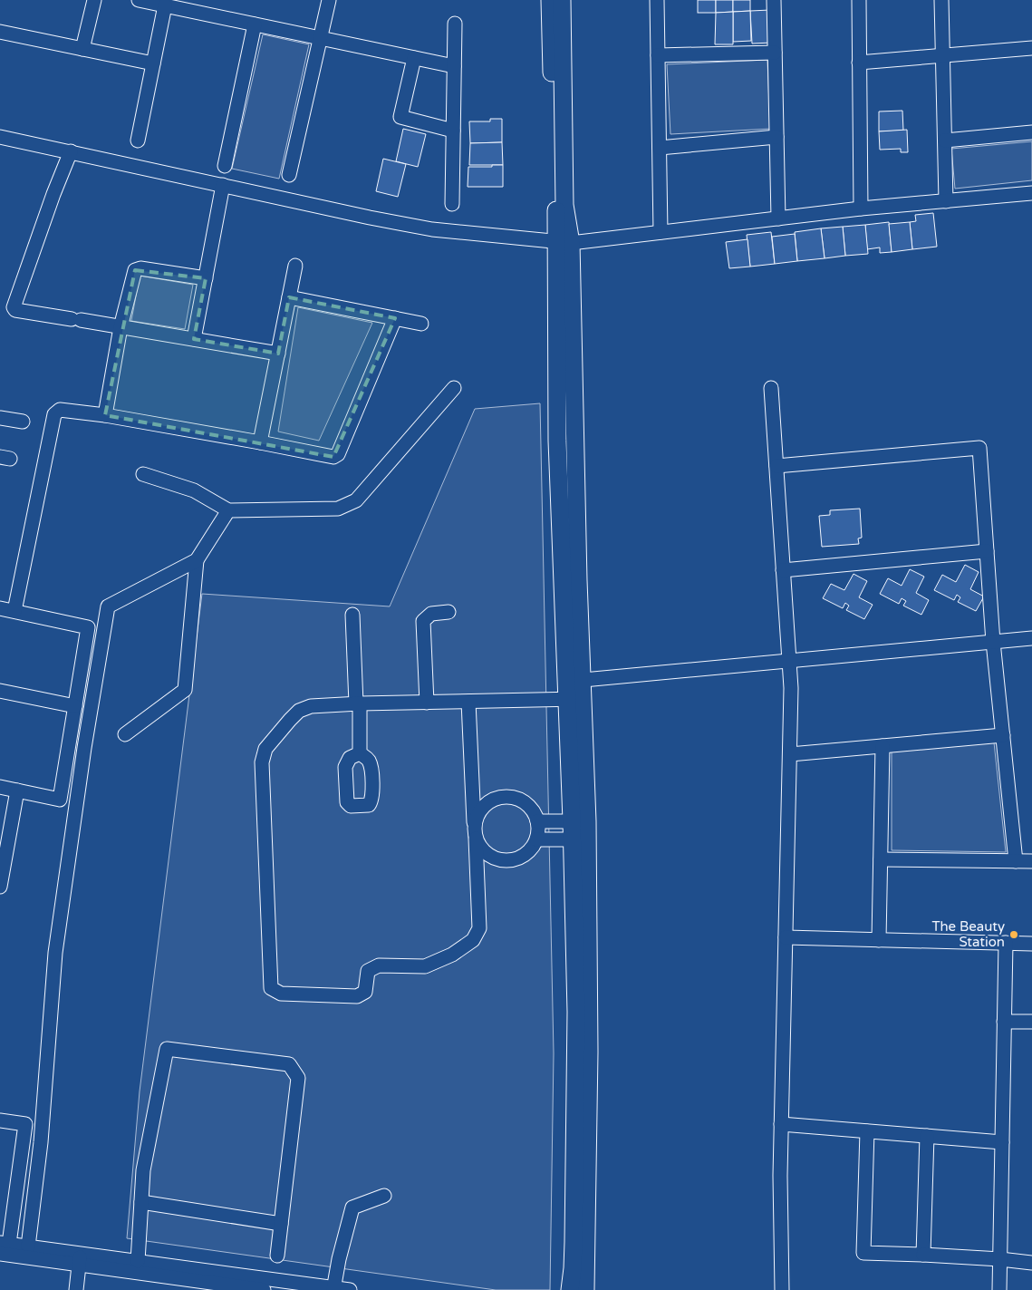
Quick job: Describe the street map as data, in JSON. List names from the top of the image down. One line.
{"places":["The Beauty Station"]}
